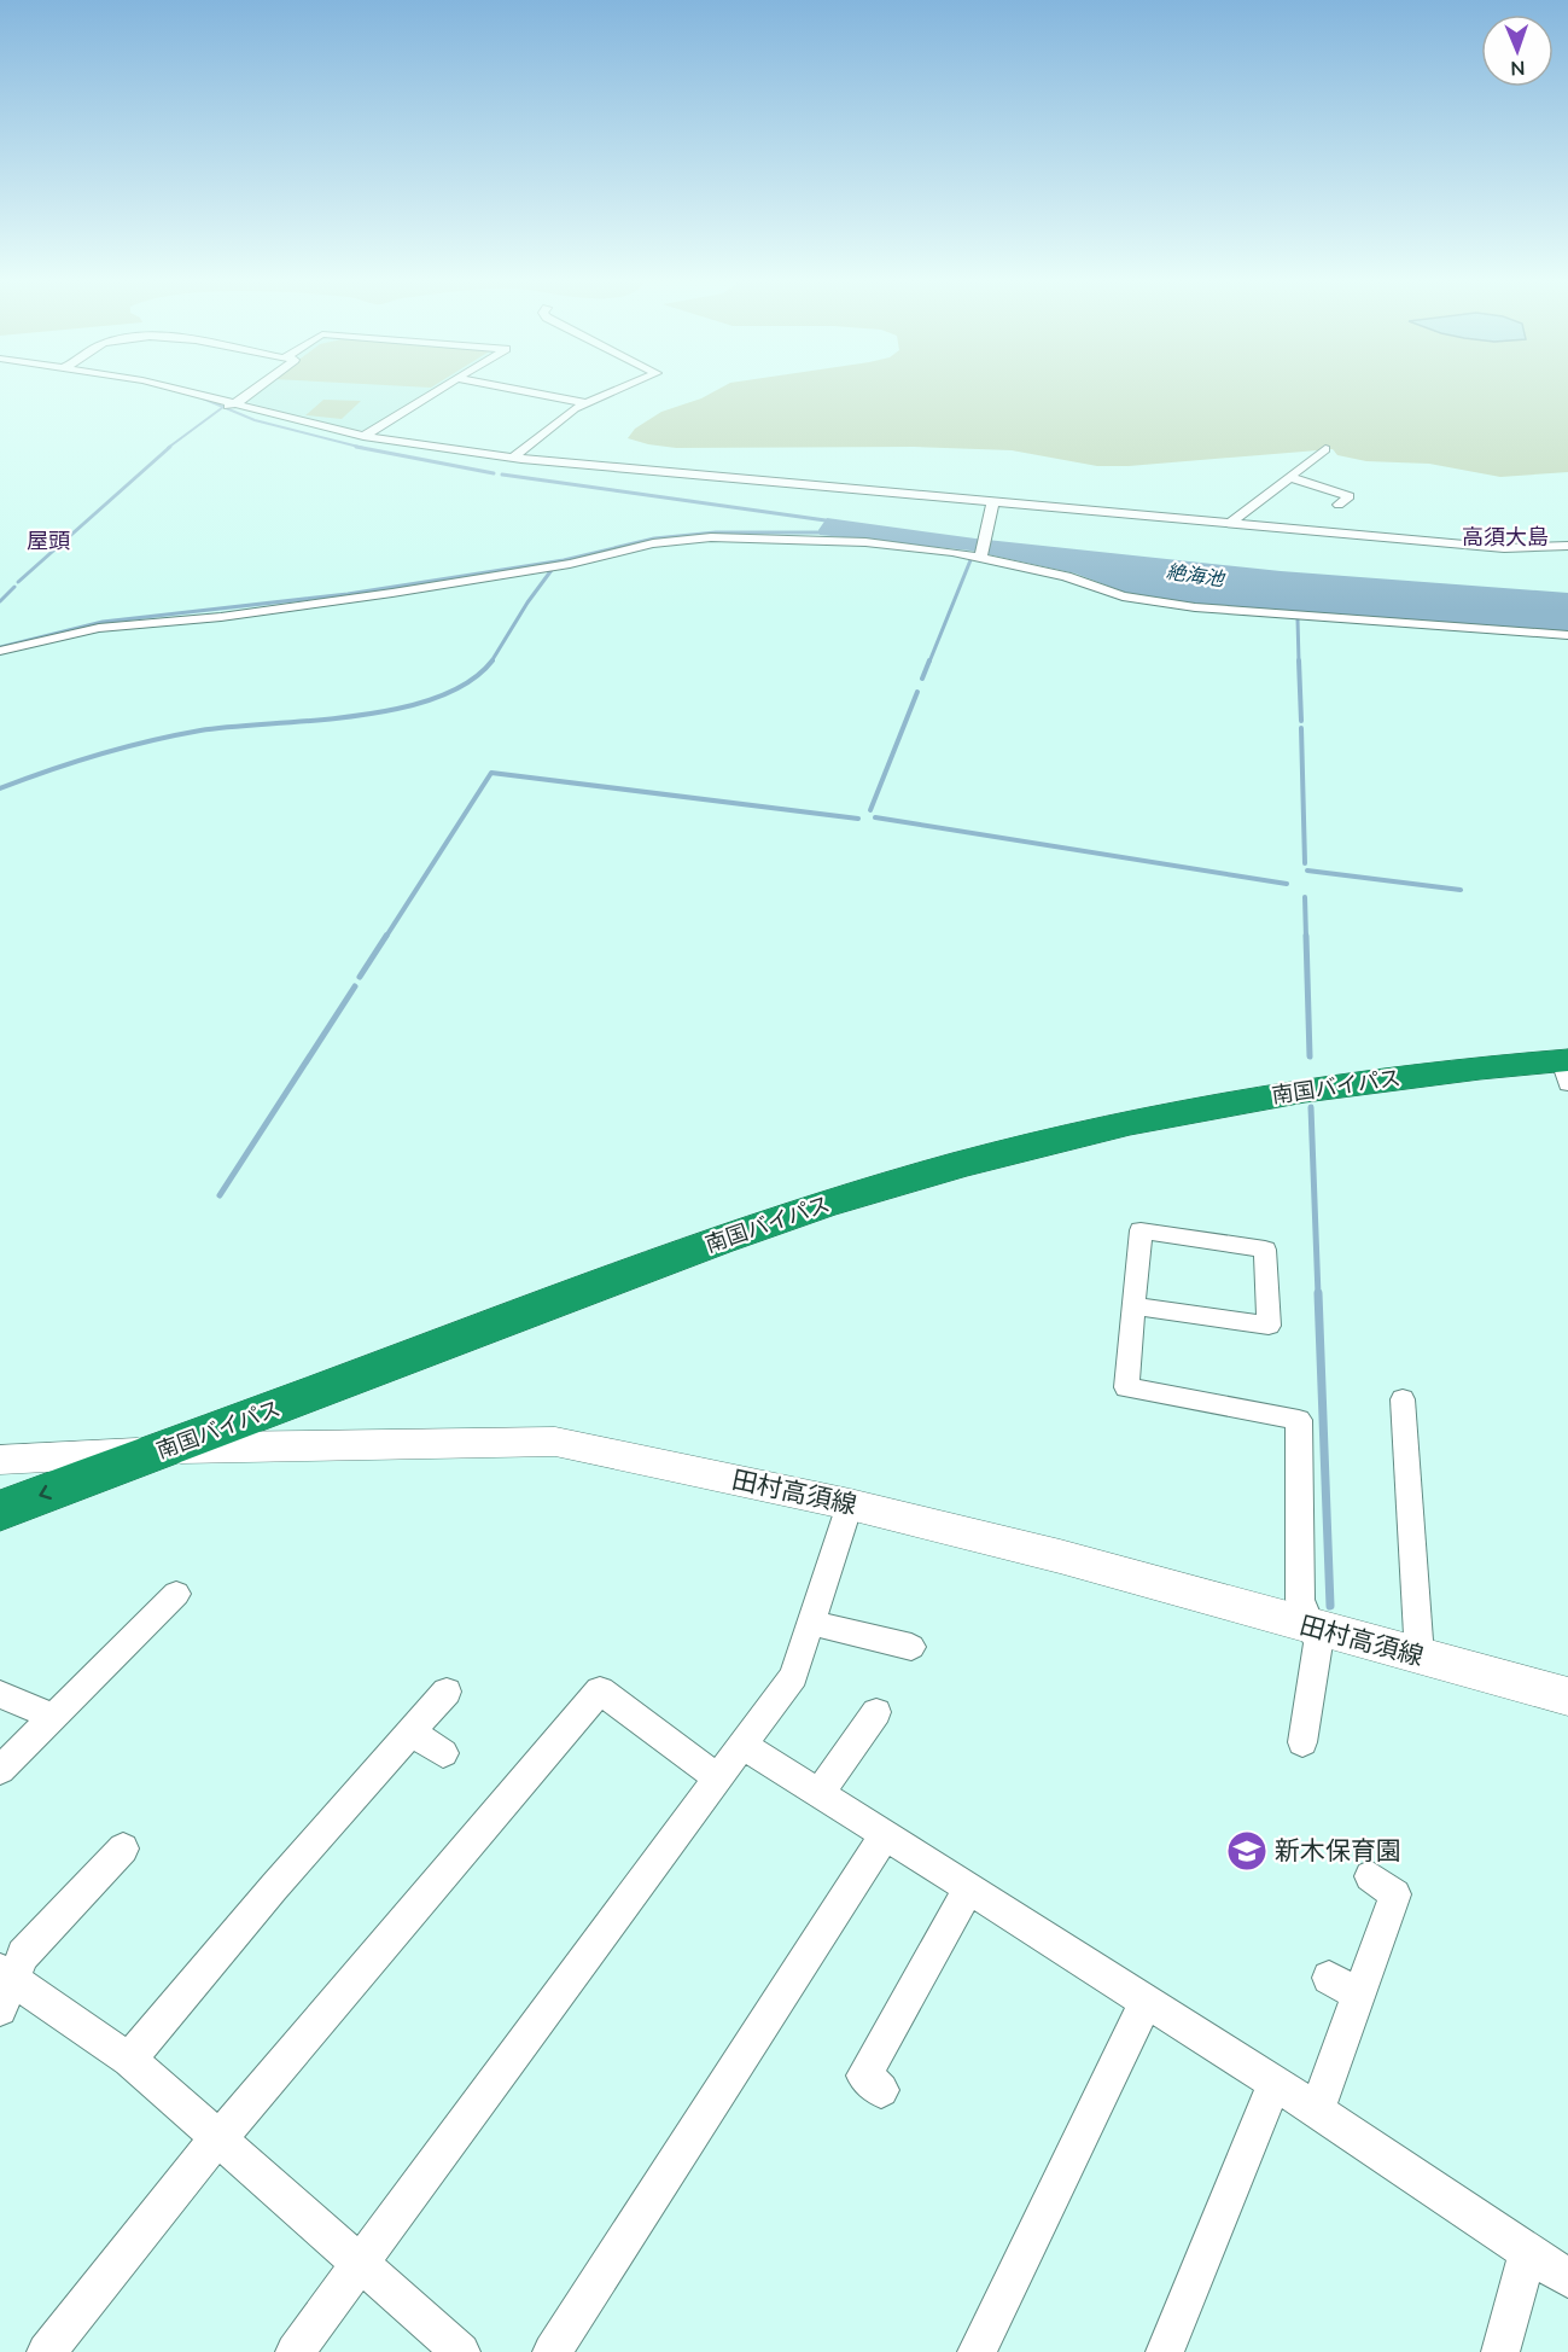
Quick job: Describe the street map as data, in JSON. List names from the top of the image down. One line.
{"streets":{"highway":["南国バイパス"],"main road":["田村高須線"]},"crossings":[["南国バイパス","田村高須線"]],"districts":["高須大島","屋頭"],"water":["絶海池"],"places":{"school or university":["新木保育園"]},"north":"bottom"}
